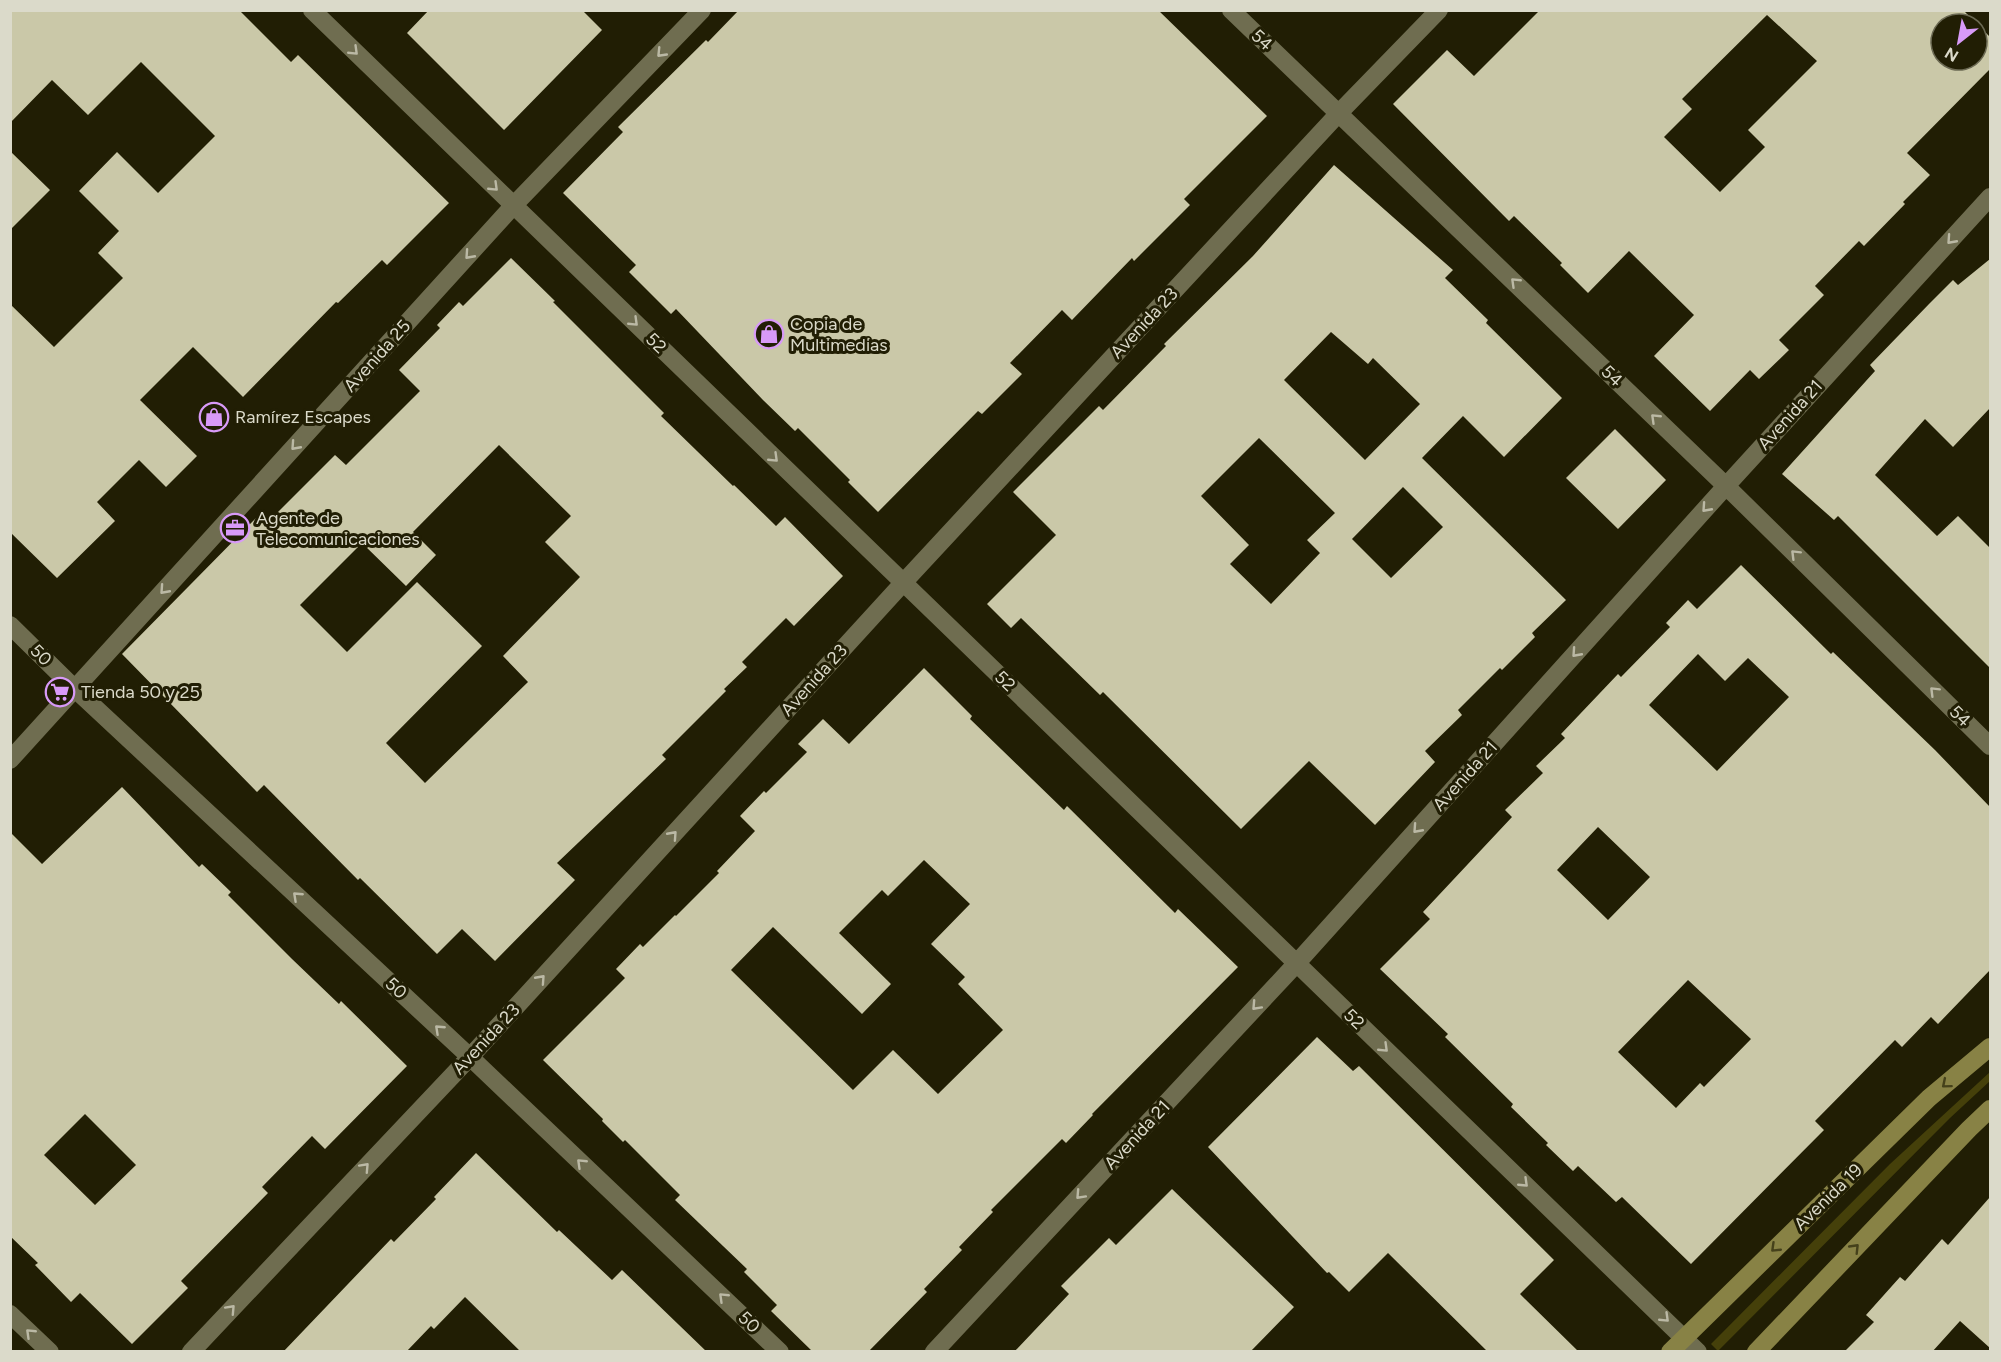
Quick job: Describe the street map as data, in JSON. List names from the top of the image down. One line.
{"streets":{"main road":["Avenida 19"],"street":["54","Avenida 23","52","Avenida 25","Avenida 21","50"]},"crossings":[["54","Avenida 23"],["54","Avenida 21"],["Avenida 23","52"],["Avenida 23","50"],["52","Avenida 25"],["52","Avenida 21"],["52","Avenida 19"],["Avenida 25","50"]],"one_way":["54","Avenida 23","52","Avenida 25","Avenida 21","50"],"places":{"shop":["Copia de Multimedias","Ramírez Escapes"],"office":["Agente de Telecomunicaciones"],"supermarket":["Tienda 50 y 25"]},"north":"bottom left"}
